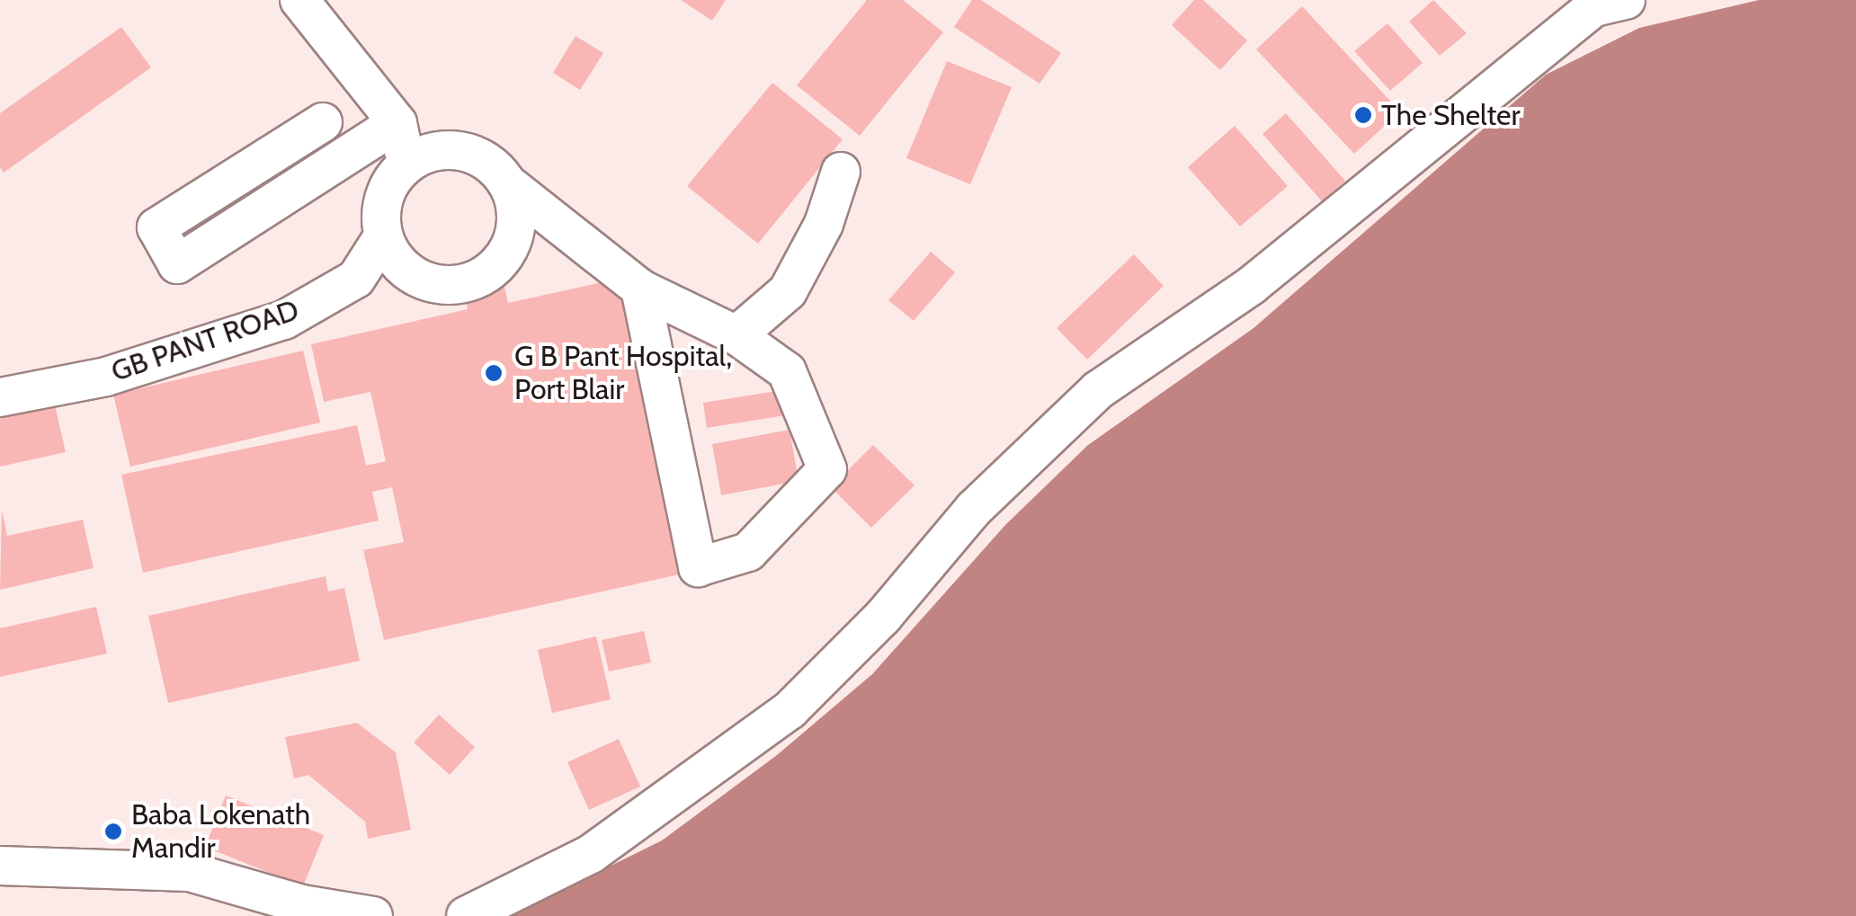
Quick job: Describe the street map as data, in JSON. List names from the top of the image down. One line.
{"streets":{"street":["GB PANT ROAD"]},"places":["The Shelter","G B Pant Hospital, Port Blair","Baba Lokenath Mandir"]}
